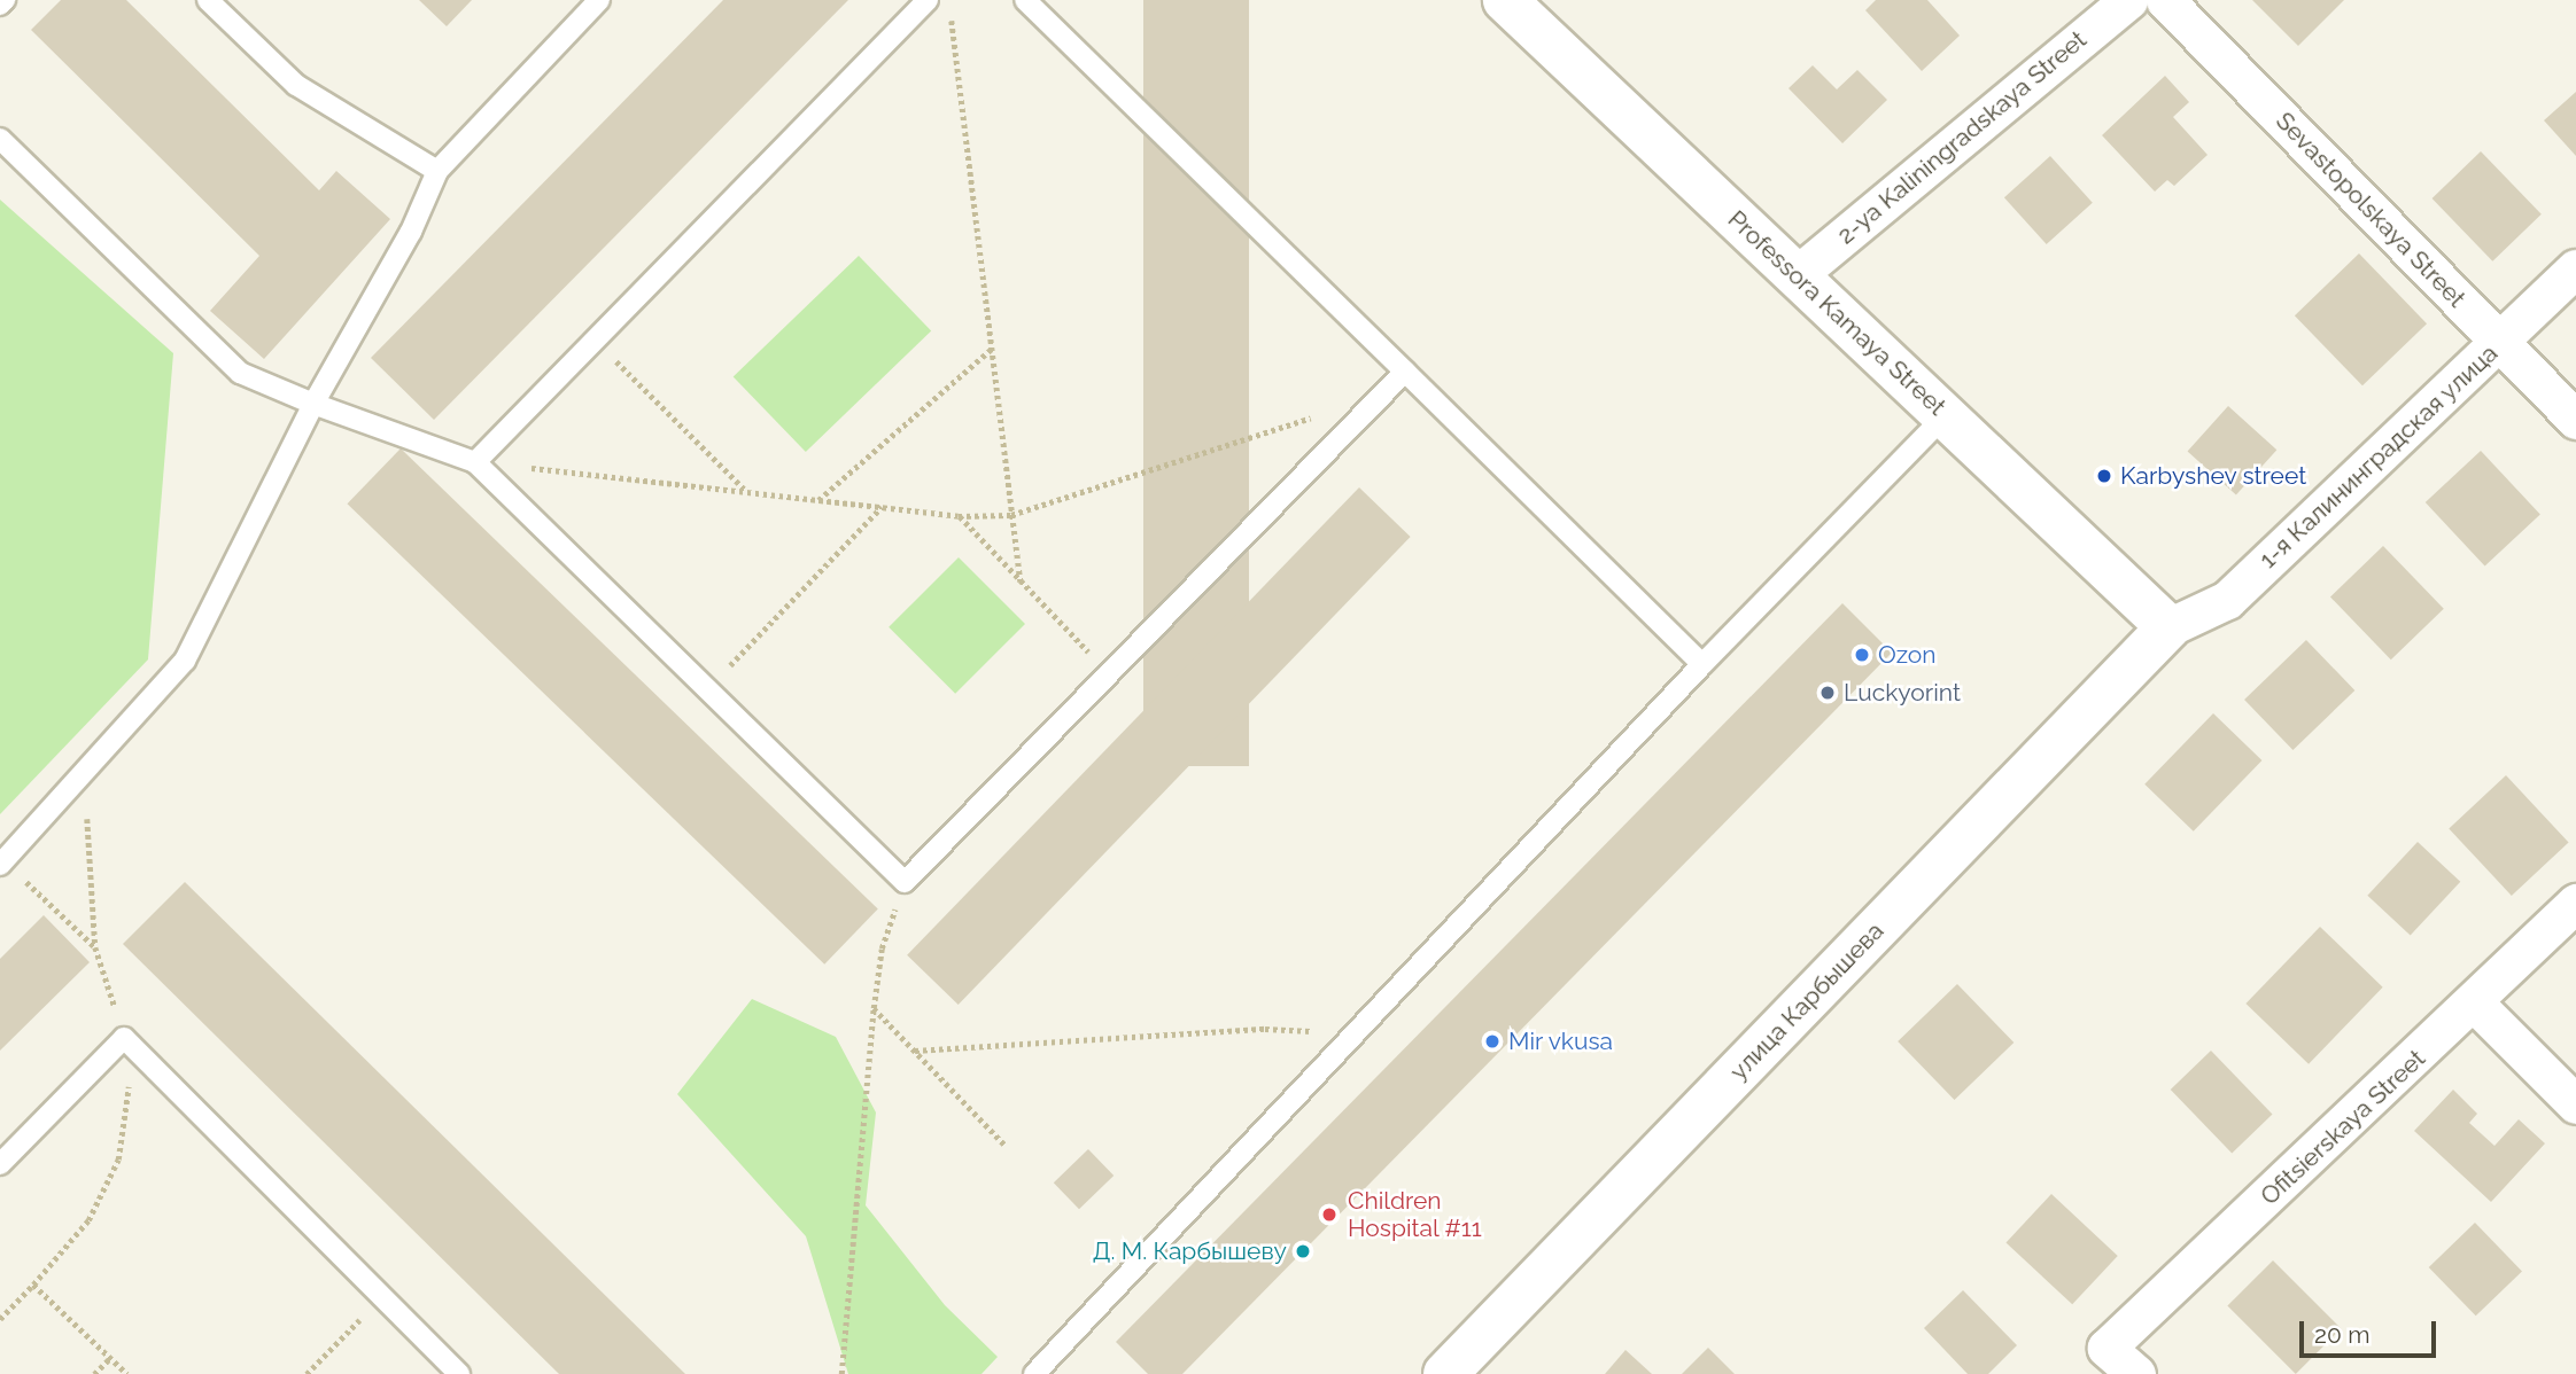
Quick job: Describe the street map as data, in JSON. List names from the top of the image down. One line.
{"streets":{"street":["2-ya Kaliningradskaya Street","Sevastopolskaya Street","Professora Kamaya Street","1-я Калининградская улица","улица Карбышева","Ofitsierskaya Street"]},"crossings":[["2-ya Kaliningradskaya Street","Professora Kamaya Street"],["Sevastopolskaya Street","1-я Калининградская улица"],["Professora Kamaya Street","1-я Калининградская улица"],["Professora Kamaya Street","улица Карбышева"],["1-я Калининградская улица","улица Карбышева"]],"places":["Karbyshev street","Ozon","Luckyorint","Mir vkusa","Children Hospital #11","Д. М. Карбышеву"],"scale_bar":"20 m"}
